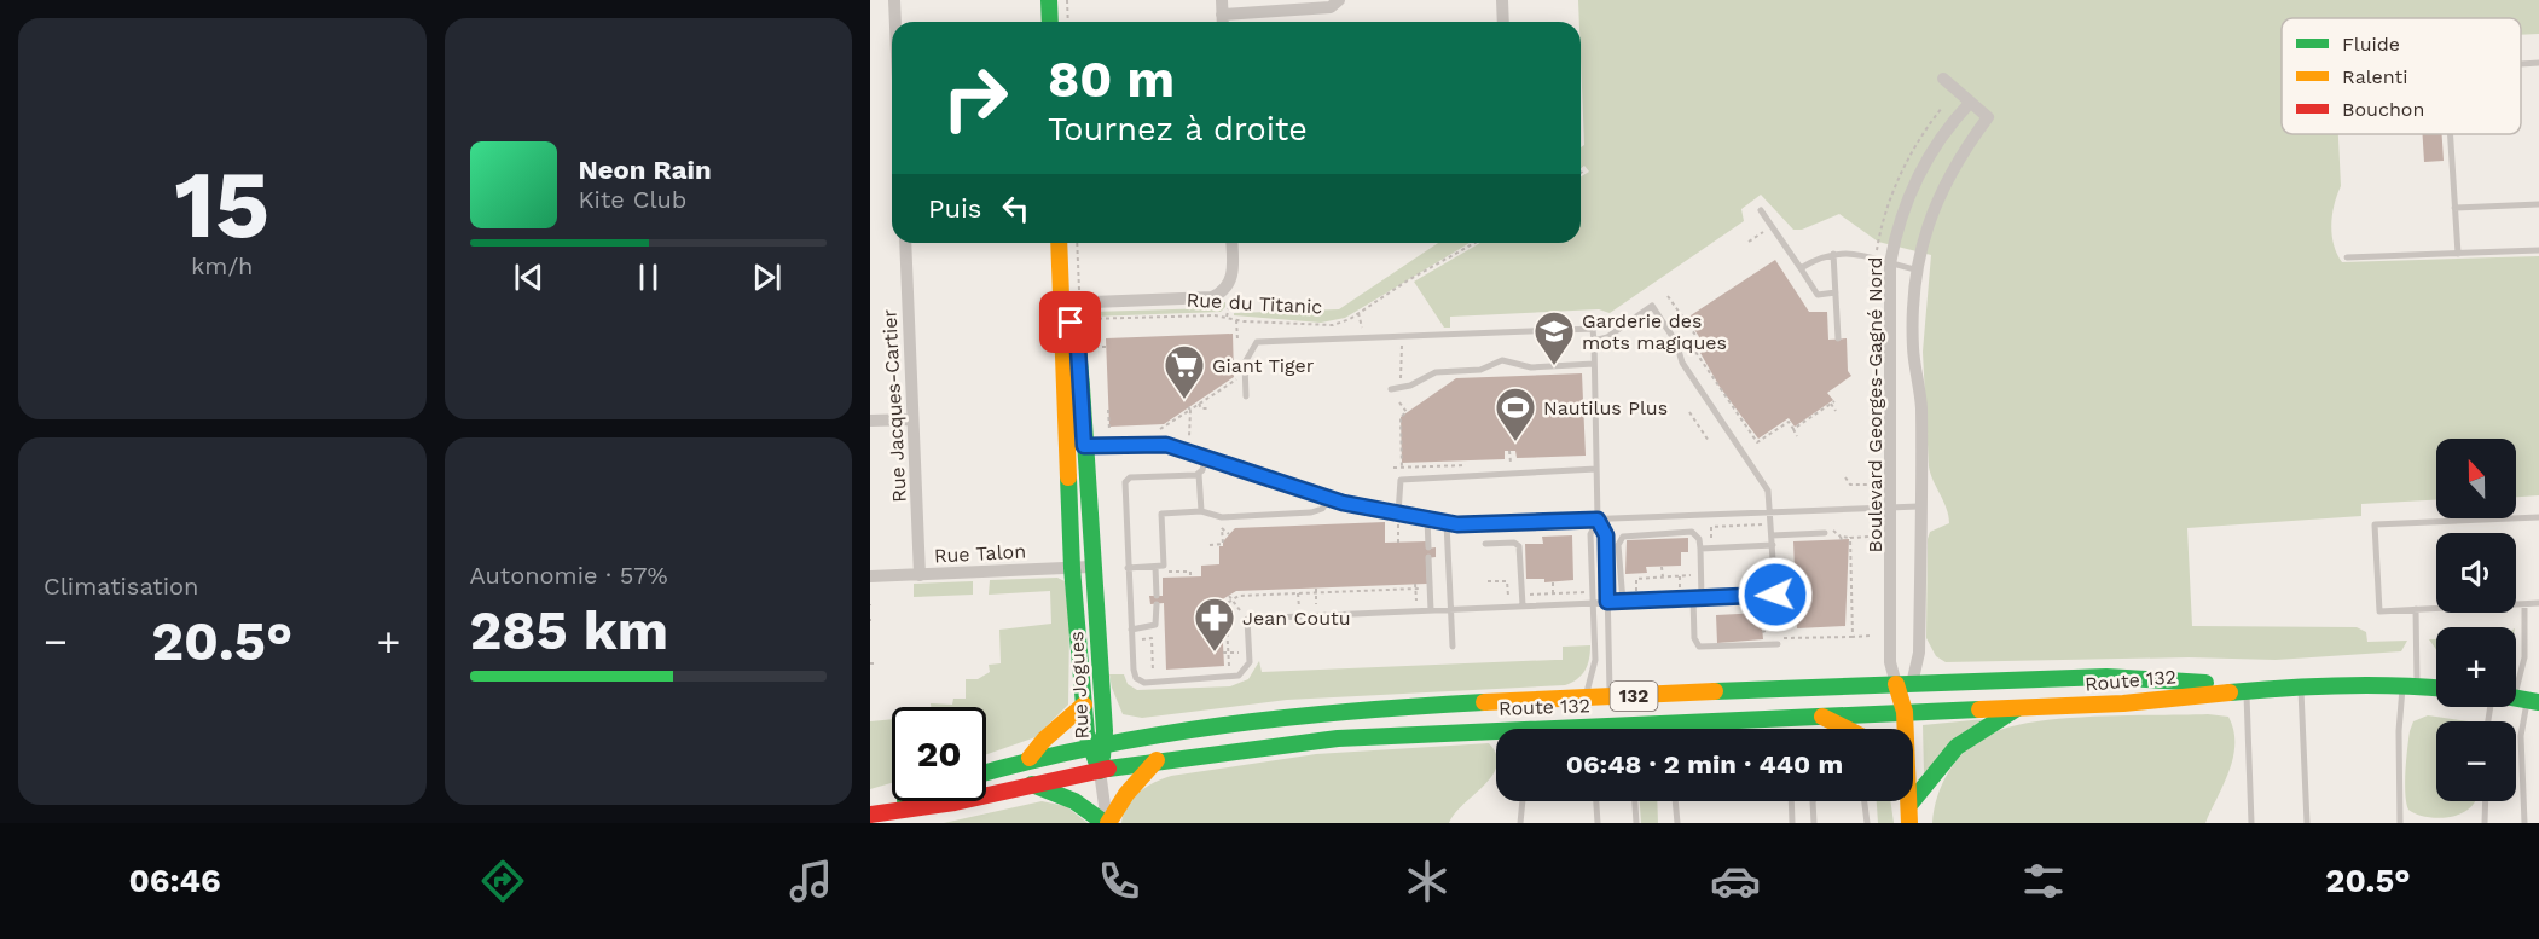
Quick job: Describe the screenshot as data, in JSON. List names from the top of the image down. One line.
{"streets":{"main road":["Route 132","Rue Jogues","132"],"street":["Rue du Titanic","Boulevard Georges-Gagné Nord","Rue Jacques-Cartier","Rue Talon"]},"crossings":[["Rue du Titanic","Rue Jogues"],["Boulevard Georges-Gagné Nord","Route 132"],["Rue Jacques-Cartier","Rue Talon"],["Rue Talon","Rue Jogues"],["Route 132","Rue Jogues"]],"places":{"school or university":["Garderie des mots magiques"],"supermarket":["Giant Tiger"],"sports":["Nautilus Plus"],"pharmacy":["Jean Coutu"]},"legend":["Fluide","Ralenti","Bouchon"],"north":"top","page":{"tile":[["15","km/h"],"Climatisation",["Autonomie · 57%","285 km"]],"turn":["80 m","Tournez à droite"],"song":["Neon Rain","Kite Club"],"then":"Puis","map_buttons":["+","−"],"heat":["−","20.5°","+"],"limit":"20","trip":"06:48 · 2 min · 440 m","tabs":["06:46","20.5°"]}}
